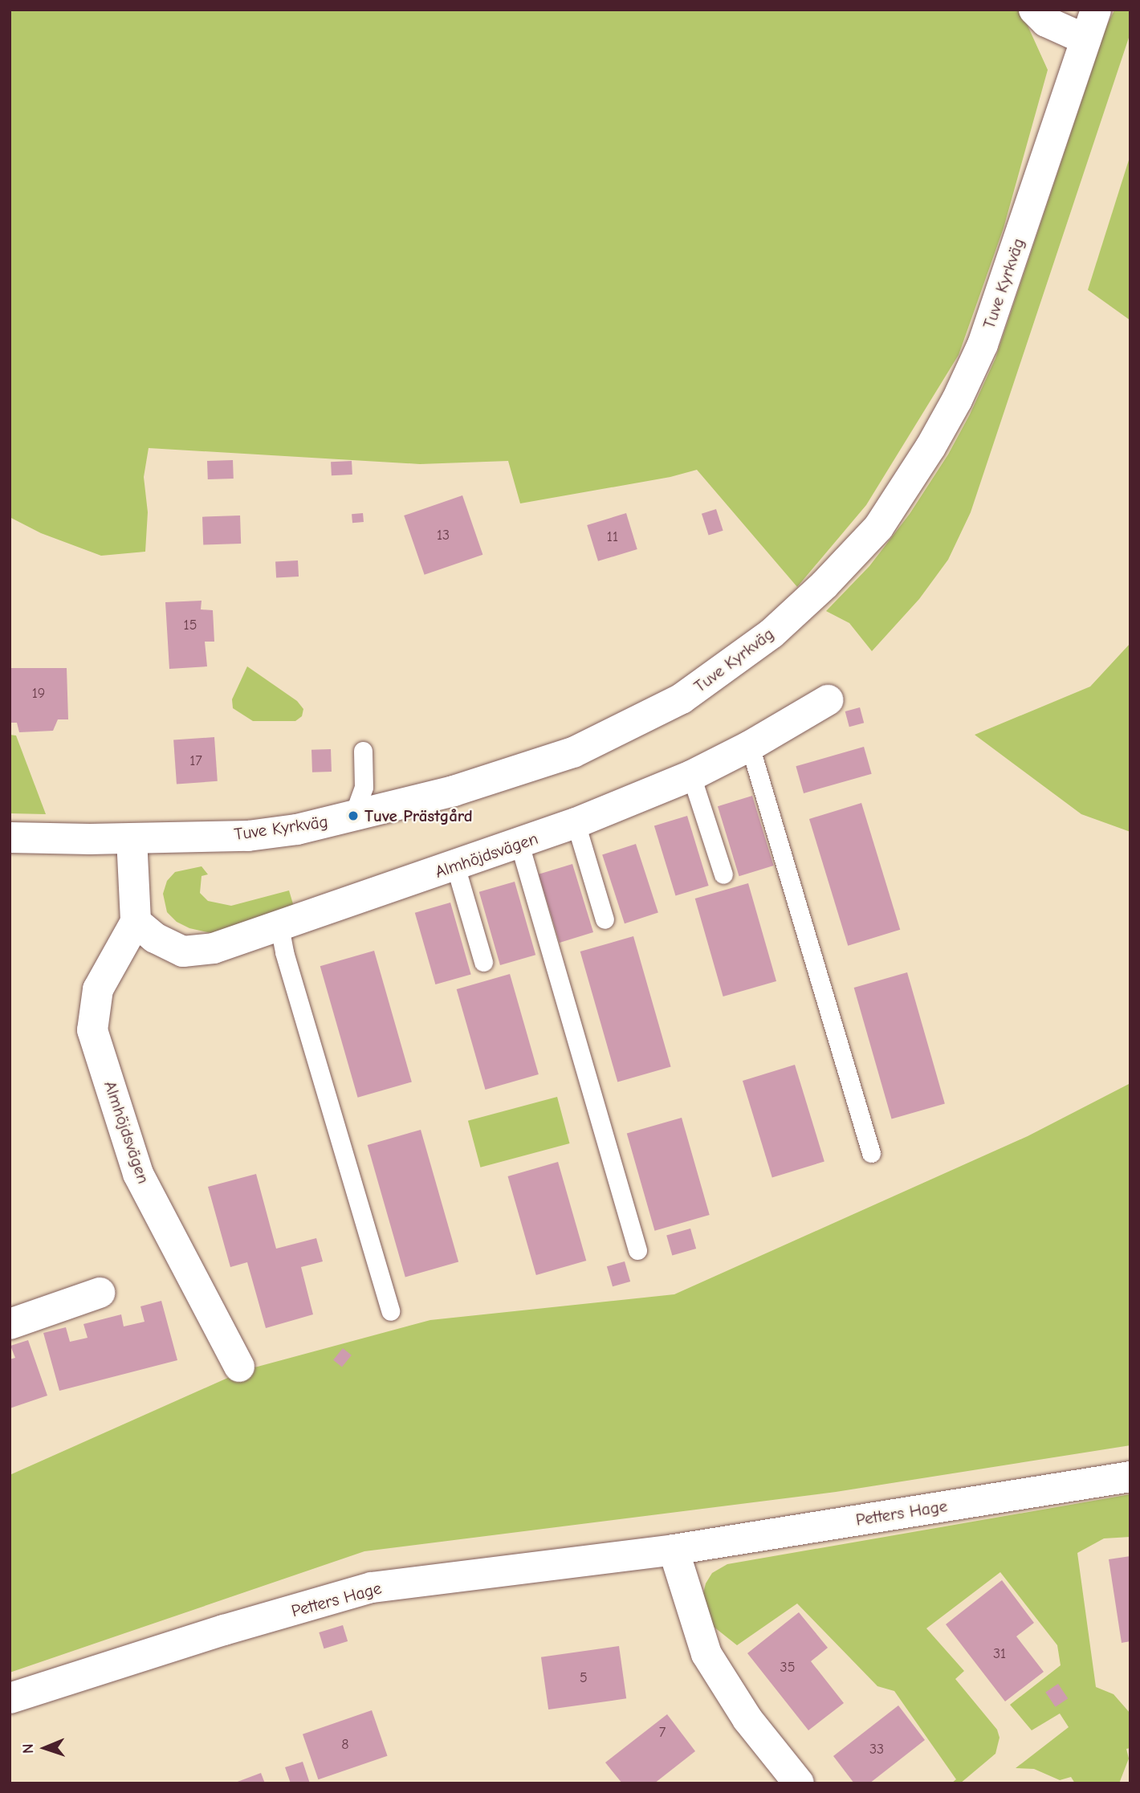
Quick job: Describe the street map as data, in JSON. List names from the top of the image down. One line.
{"streets":{"street":["Tuve Kyrkväg","Almhöjdsvägen","Petters Hage"]},"places":["Tuve Prästgård"],"house_numbers":["13","11","15","19","17","31","35","5","7","8","33"],"north":"left"}
